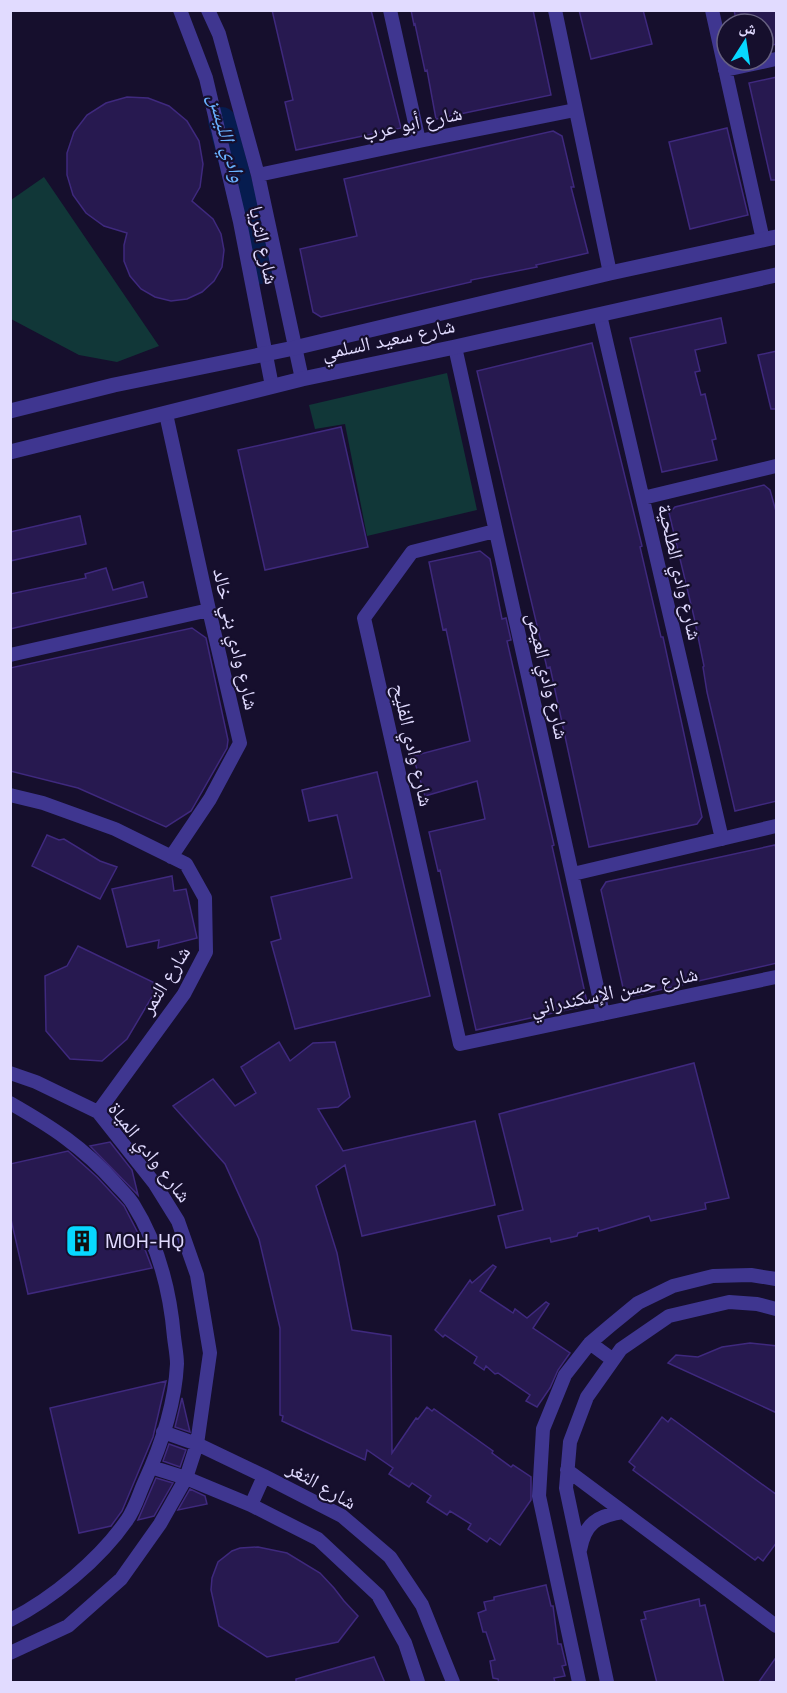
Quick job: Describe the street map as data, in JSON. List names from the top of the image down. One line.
{"streets":{"street":["شارع أبو عرب","شارع الثريا","شارع سعيد السلمي","شارع وادي الطلحية","شارع وادي بني خالد","شارع وادي العيص","شارع وادي الفليح","شارع التمر","شارع حسن الإسكندراني","شارع وادي المياة","شارع الثغر"]},"crossings":[["شارع أبو عرب","شارع الثريا"],["شارع الثريا","شارع سعيد السلمي"],["شارع سعيد السلمي","شارع وادي الطلحية"],["شارع سعيد السلمي","شارع وادي بني خالد"],["شارع سعيد السلمي","شارع وادي العيص"],["شارع وادي بني خالد","شارع التمر"],["شارع وادي العيص","شارع وادي الفليح"],["شارع وادي العيص","شارع حسن الإسكندراني"],["شارع وادي الفليح","شارع حسن الإسكندراني"],["شارع التمر","شارع وادي المياة"],["شارع وادي المياة","شارع الثغر"]],"water":["وادي الليسن"],"places":{"building":["MOH-HQ"]},"north":"top"}
